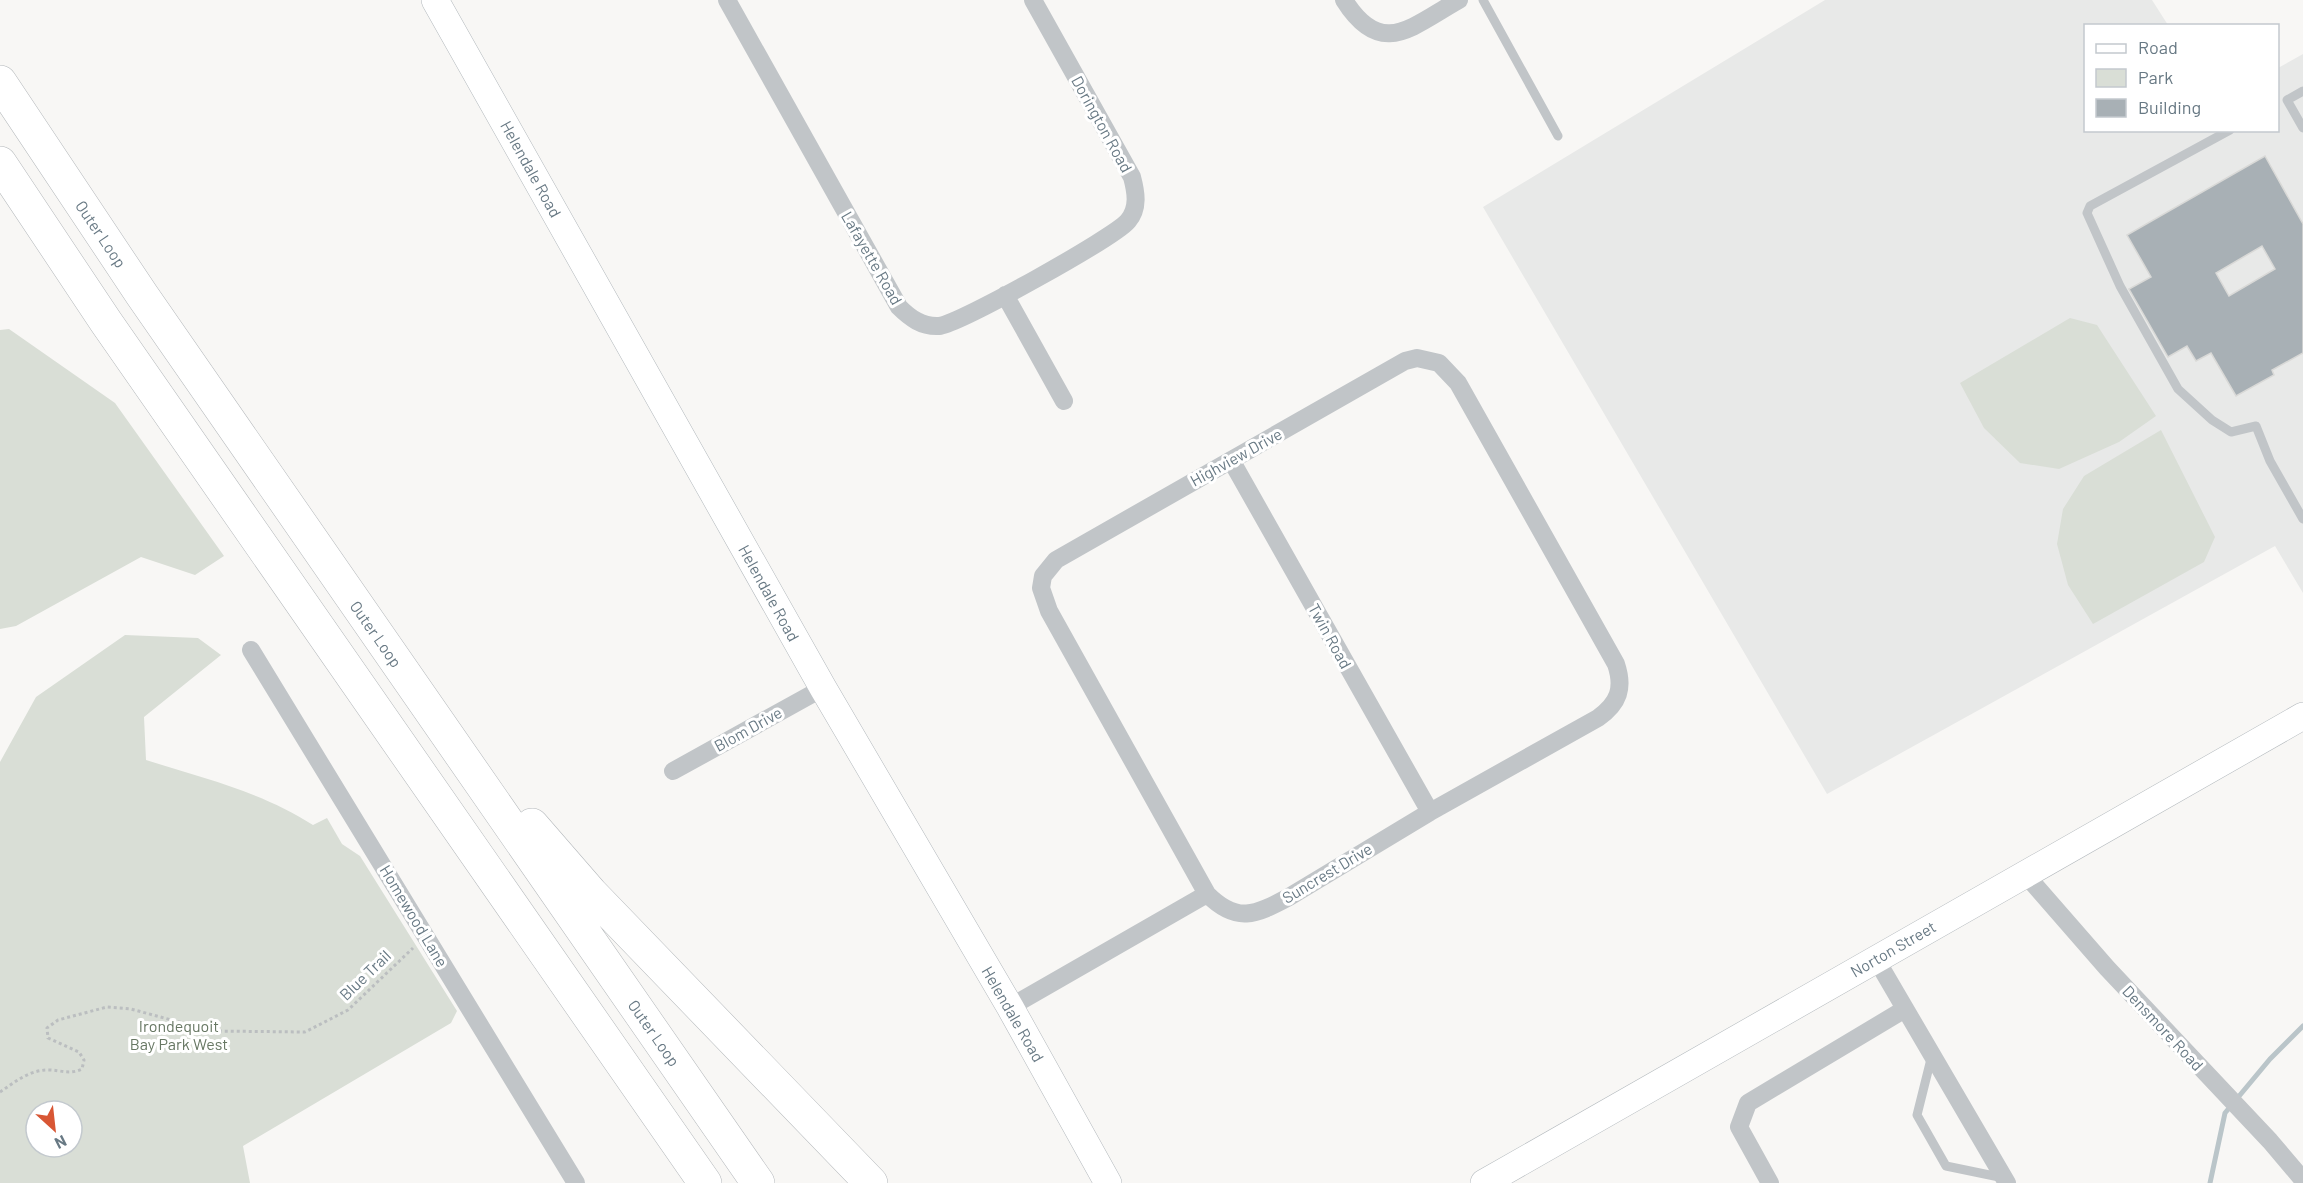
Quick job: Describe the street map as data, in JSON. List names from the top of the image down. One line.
{"streets":{"highway":["Outer Loop"],"street":["Dorington Road","Helendale Road","Lafayette Road","Highview Drive","Twin Road","Blom Drive","Suncrest Drive","Homewood Lane","Norton Street","Densmore Road"],"path":["Blue Trail"]},"crossings":[["Dorington Road","Lafayette Road"],["Helendale Road","Blom Drive"],["Highview Drive","Twin Road"],["Highview Drive","Suncrest Drive"],["Twin Road","Suncrest Drive"],["Homewood Lane","Blue Trail"],["Norton Street","Densmore Road"]],"parks":["Irondequoit Bay Park West"],"legend":["Road","Park","Building"],"north":"bottom right"}
